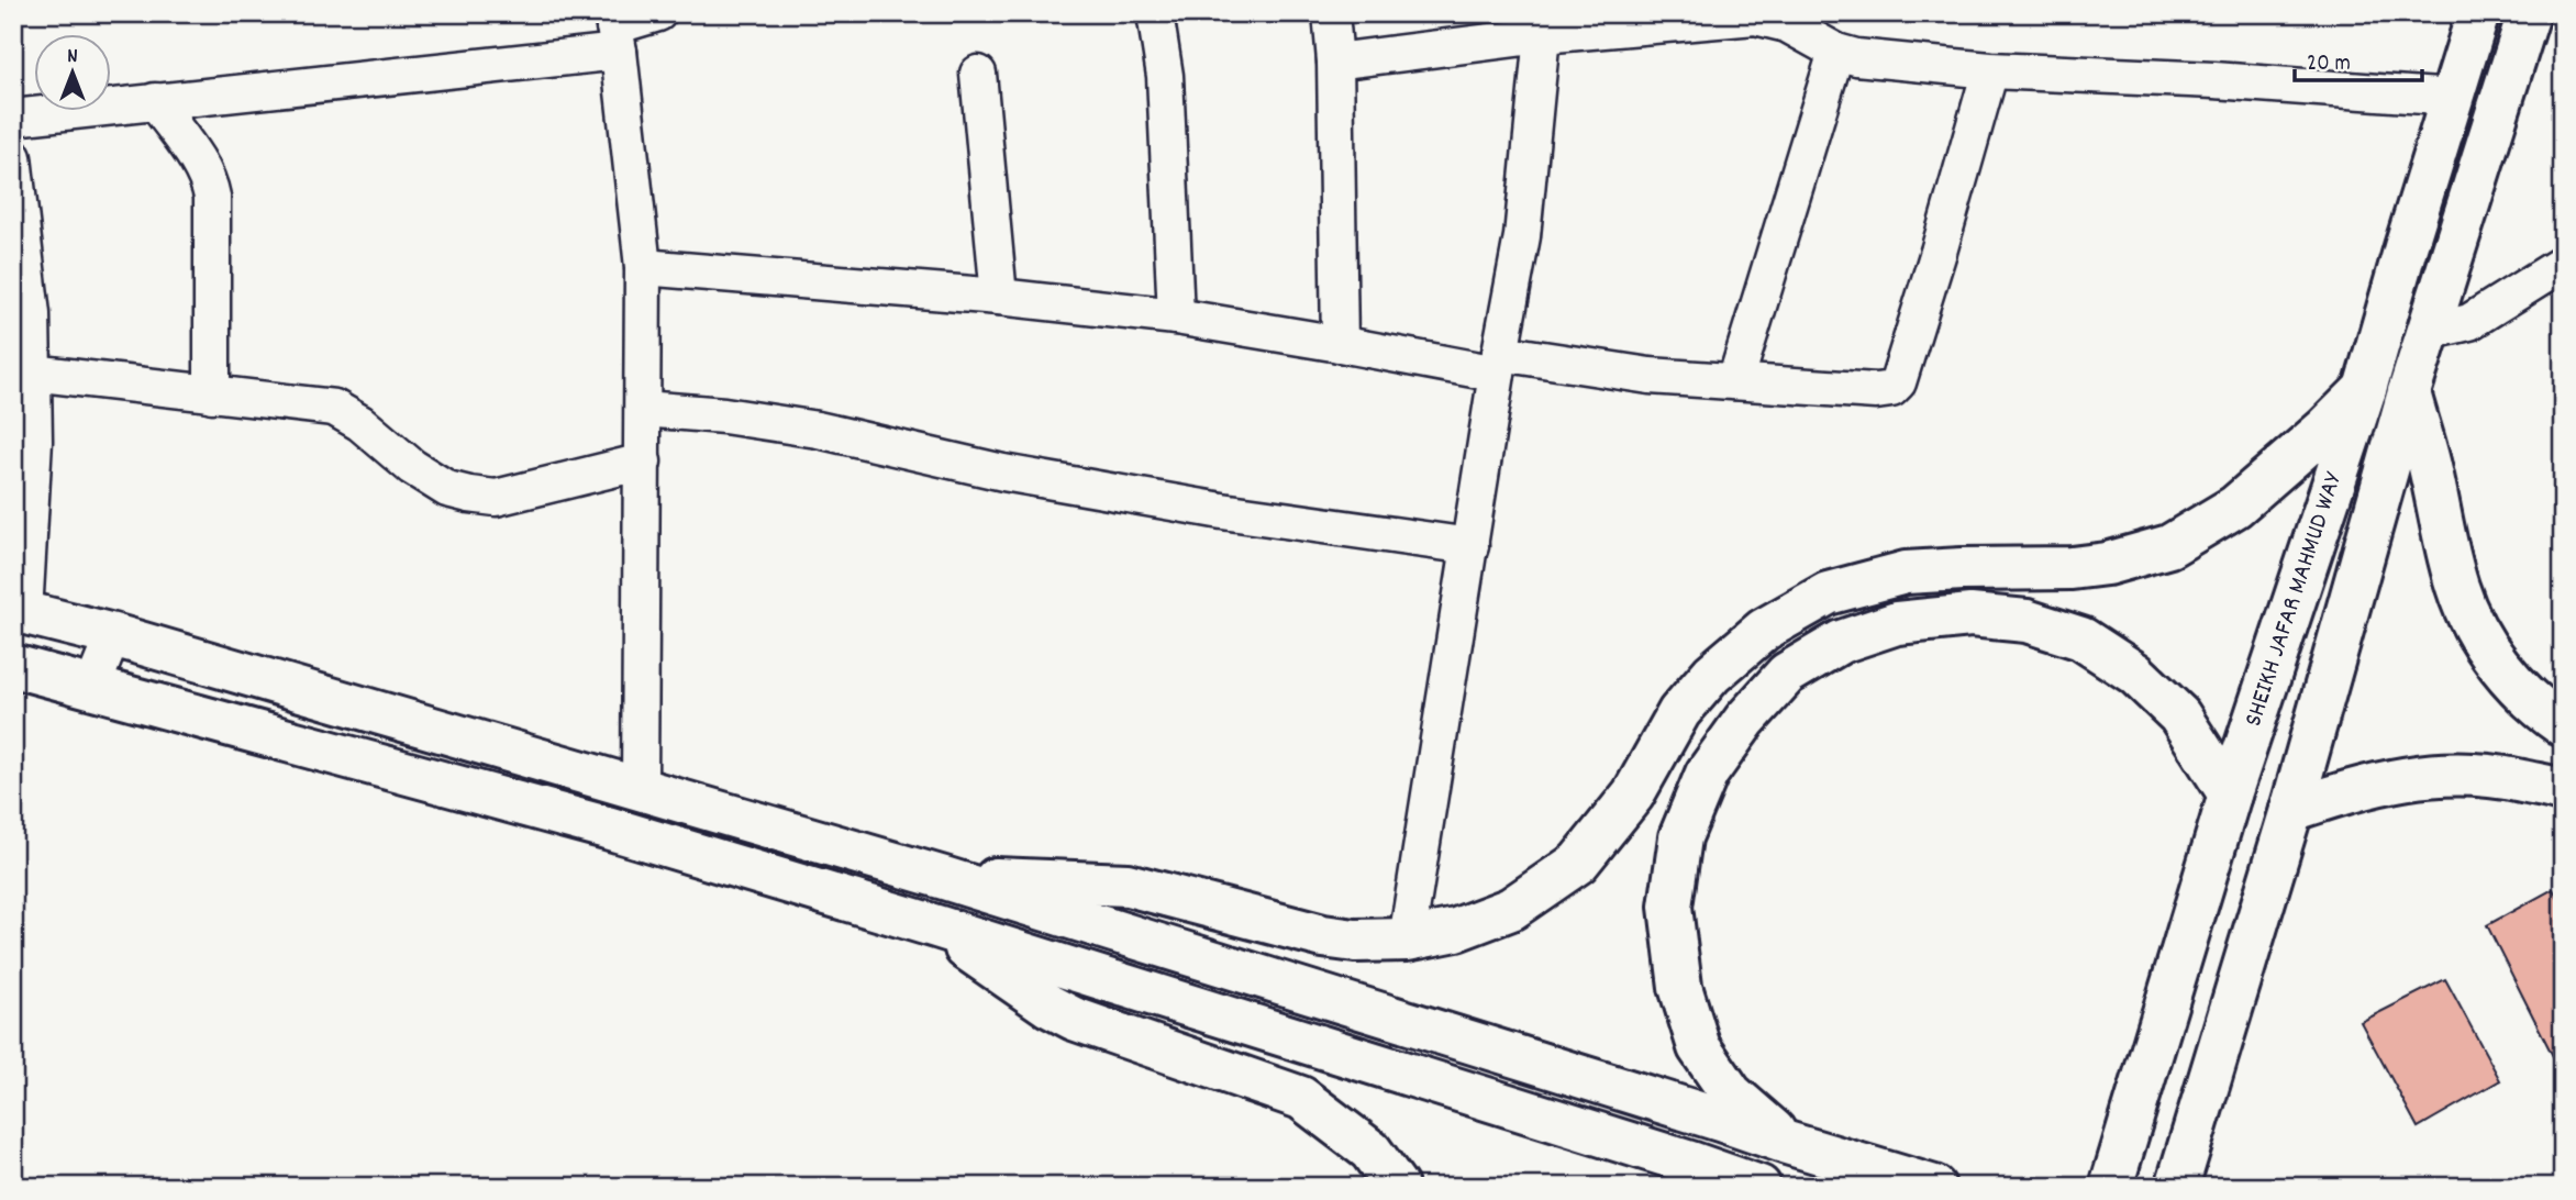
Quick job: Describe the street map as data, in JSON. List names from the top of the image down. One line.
{"streets":{"main road":["SHEIKH JAFAR MAHMUD WAY"]},"scale_bar":"20 m","north":"top"}
